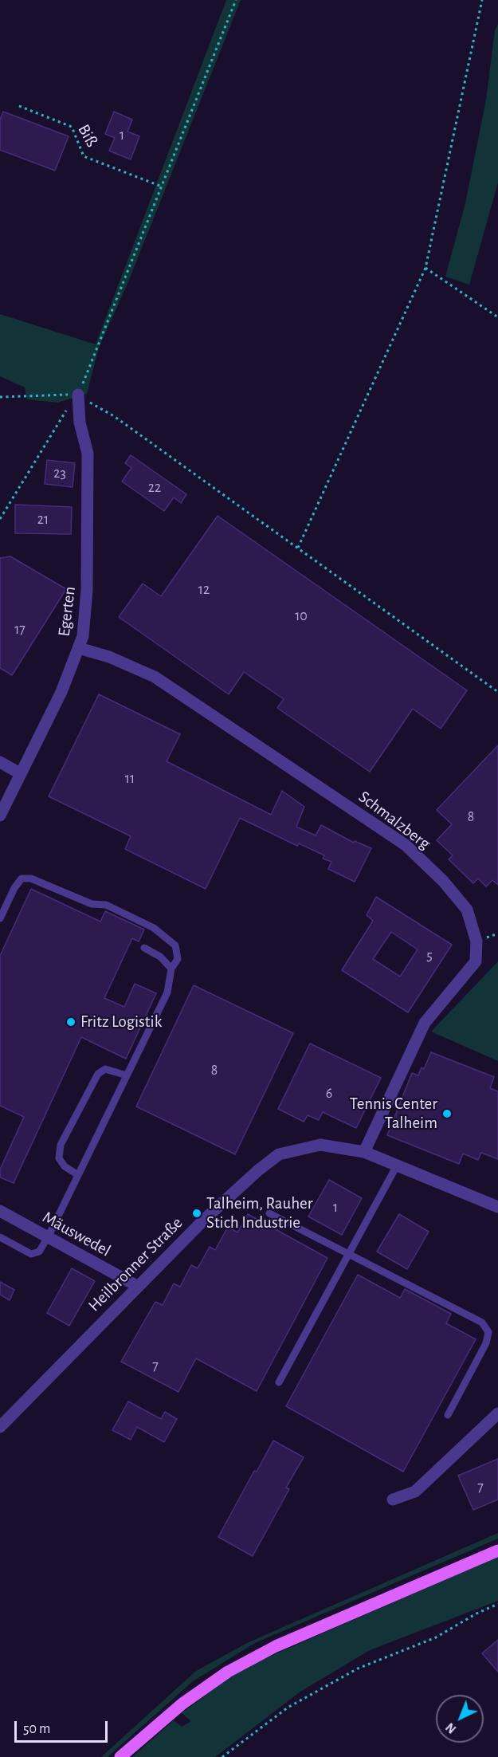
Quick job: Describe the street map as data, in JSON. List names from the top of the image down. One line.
{"streets":{"street":["Egerten","Schmalzberg","Mäuswedel","Heilbronner Straße"],"path":["Biß"]},"crossings":[["Egerten","Schmalzberg"],["Schmalzberg","Heilbronner Straße"],["Mäuswedel","Heilbronner Straße"]],"places":["Fritz Logistik","Tennis Center Talheim","Talheim, Rauher Stich Industrie"],"house_numbers":["1","23","22","21","12","10","17","11","8","5","8","6","1","7","7"],"scale_bar":"50 m","north":"bottom left"}
